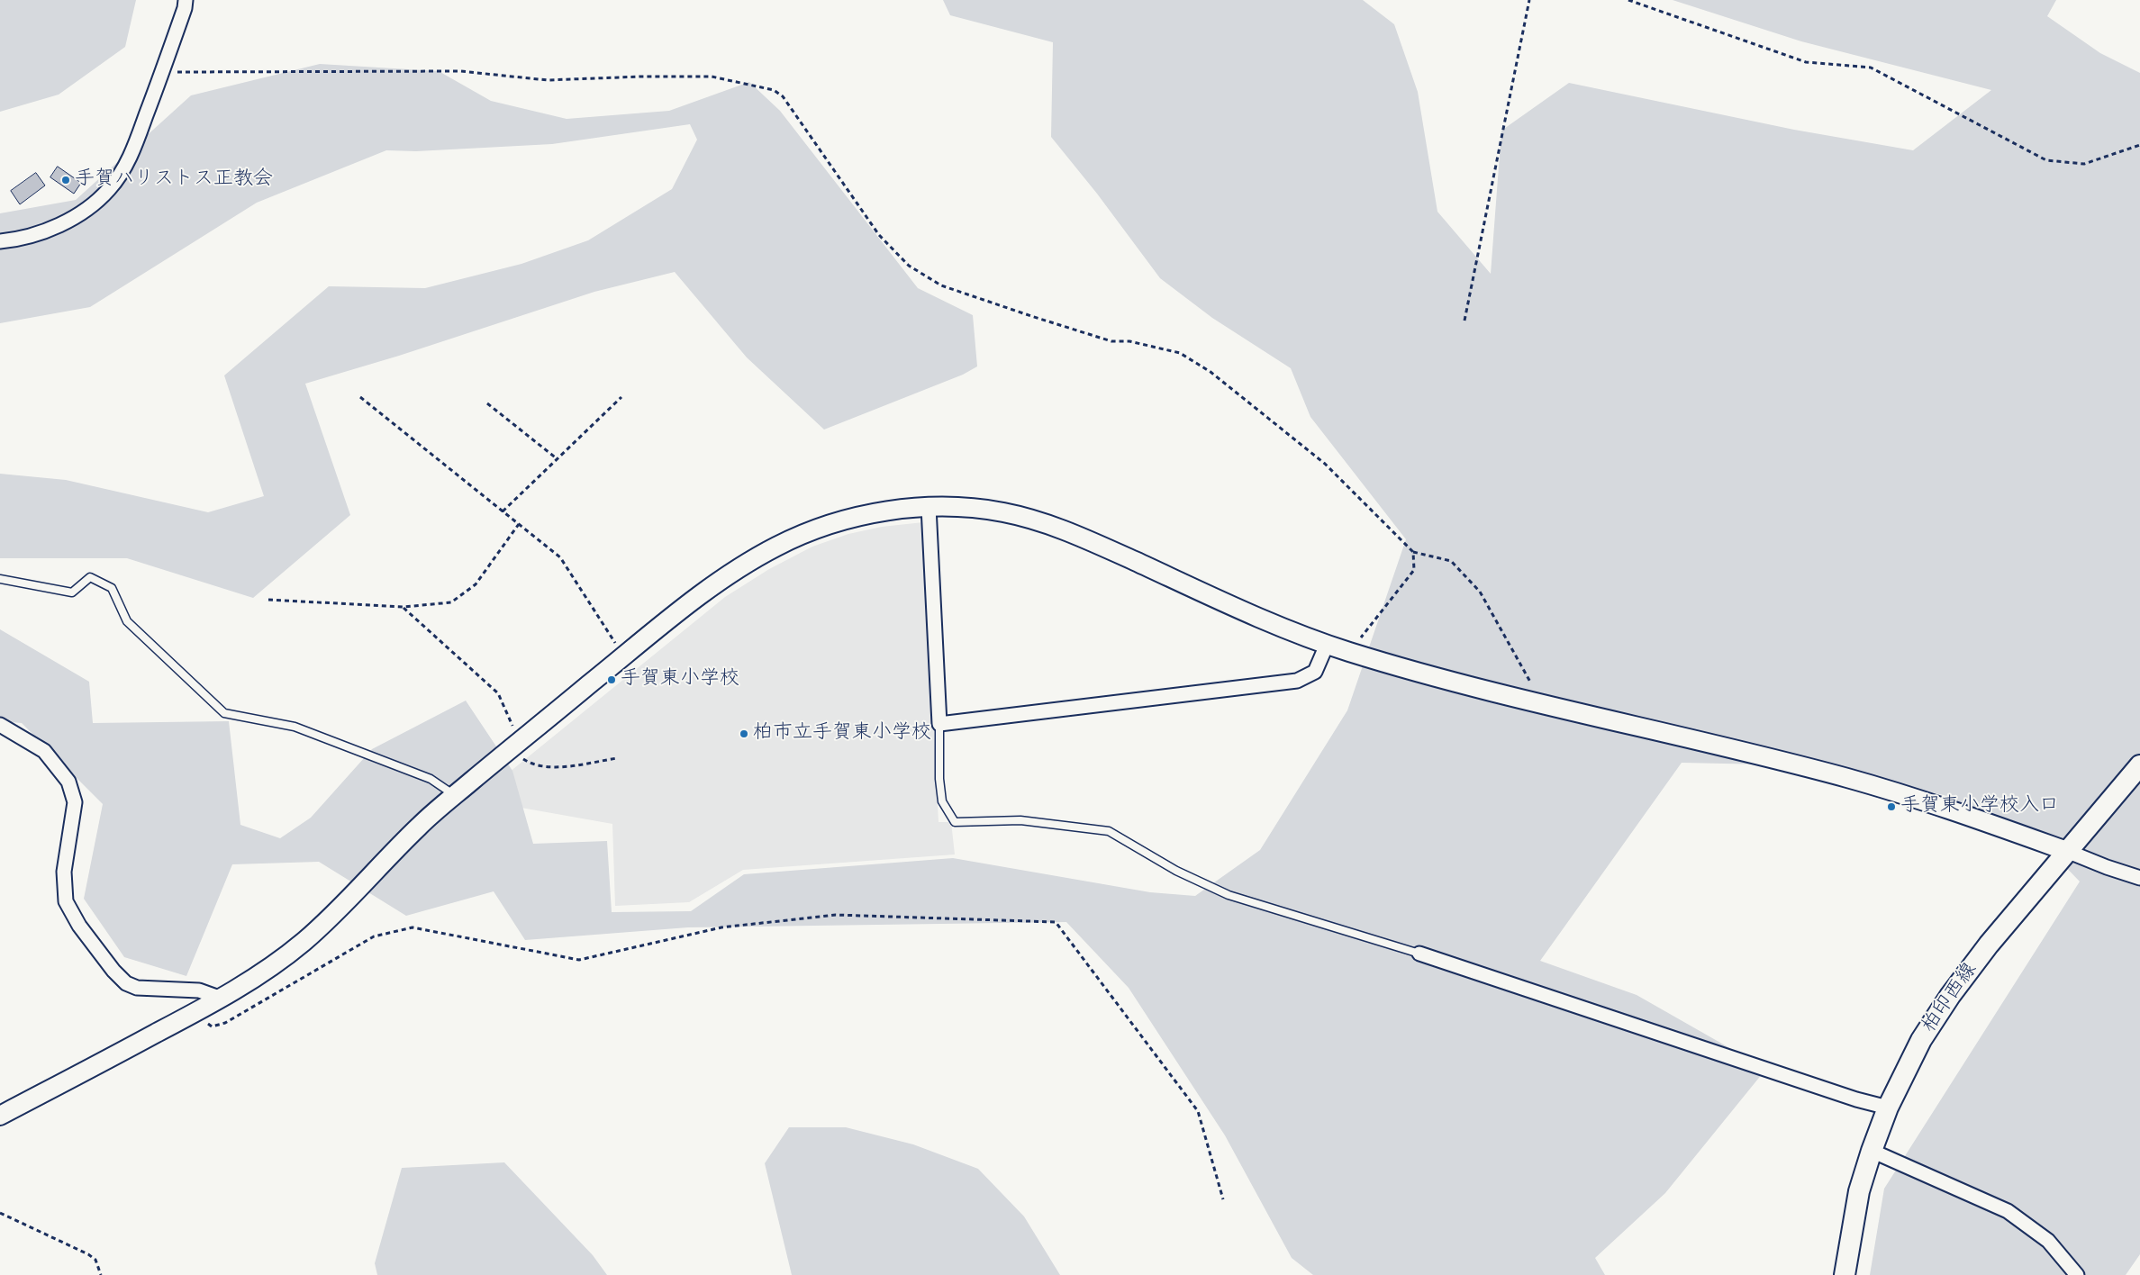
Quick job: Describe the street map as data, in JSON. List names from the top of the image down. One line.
{"streets":{"main road":["柏印西線"]},"places":["手賀ハリストス正教会","手賀東小学校","柏市立手賀東小学校","手賀東小学校入口"]}
